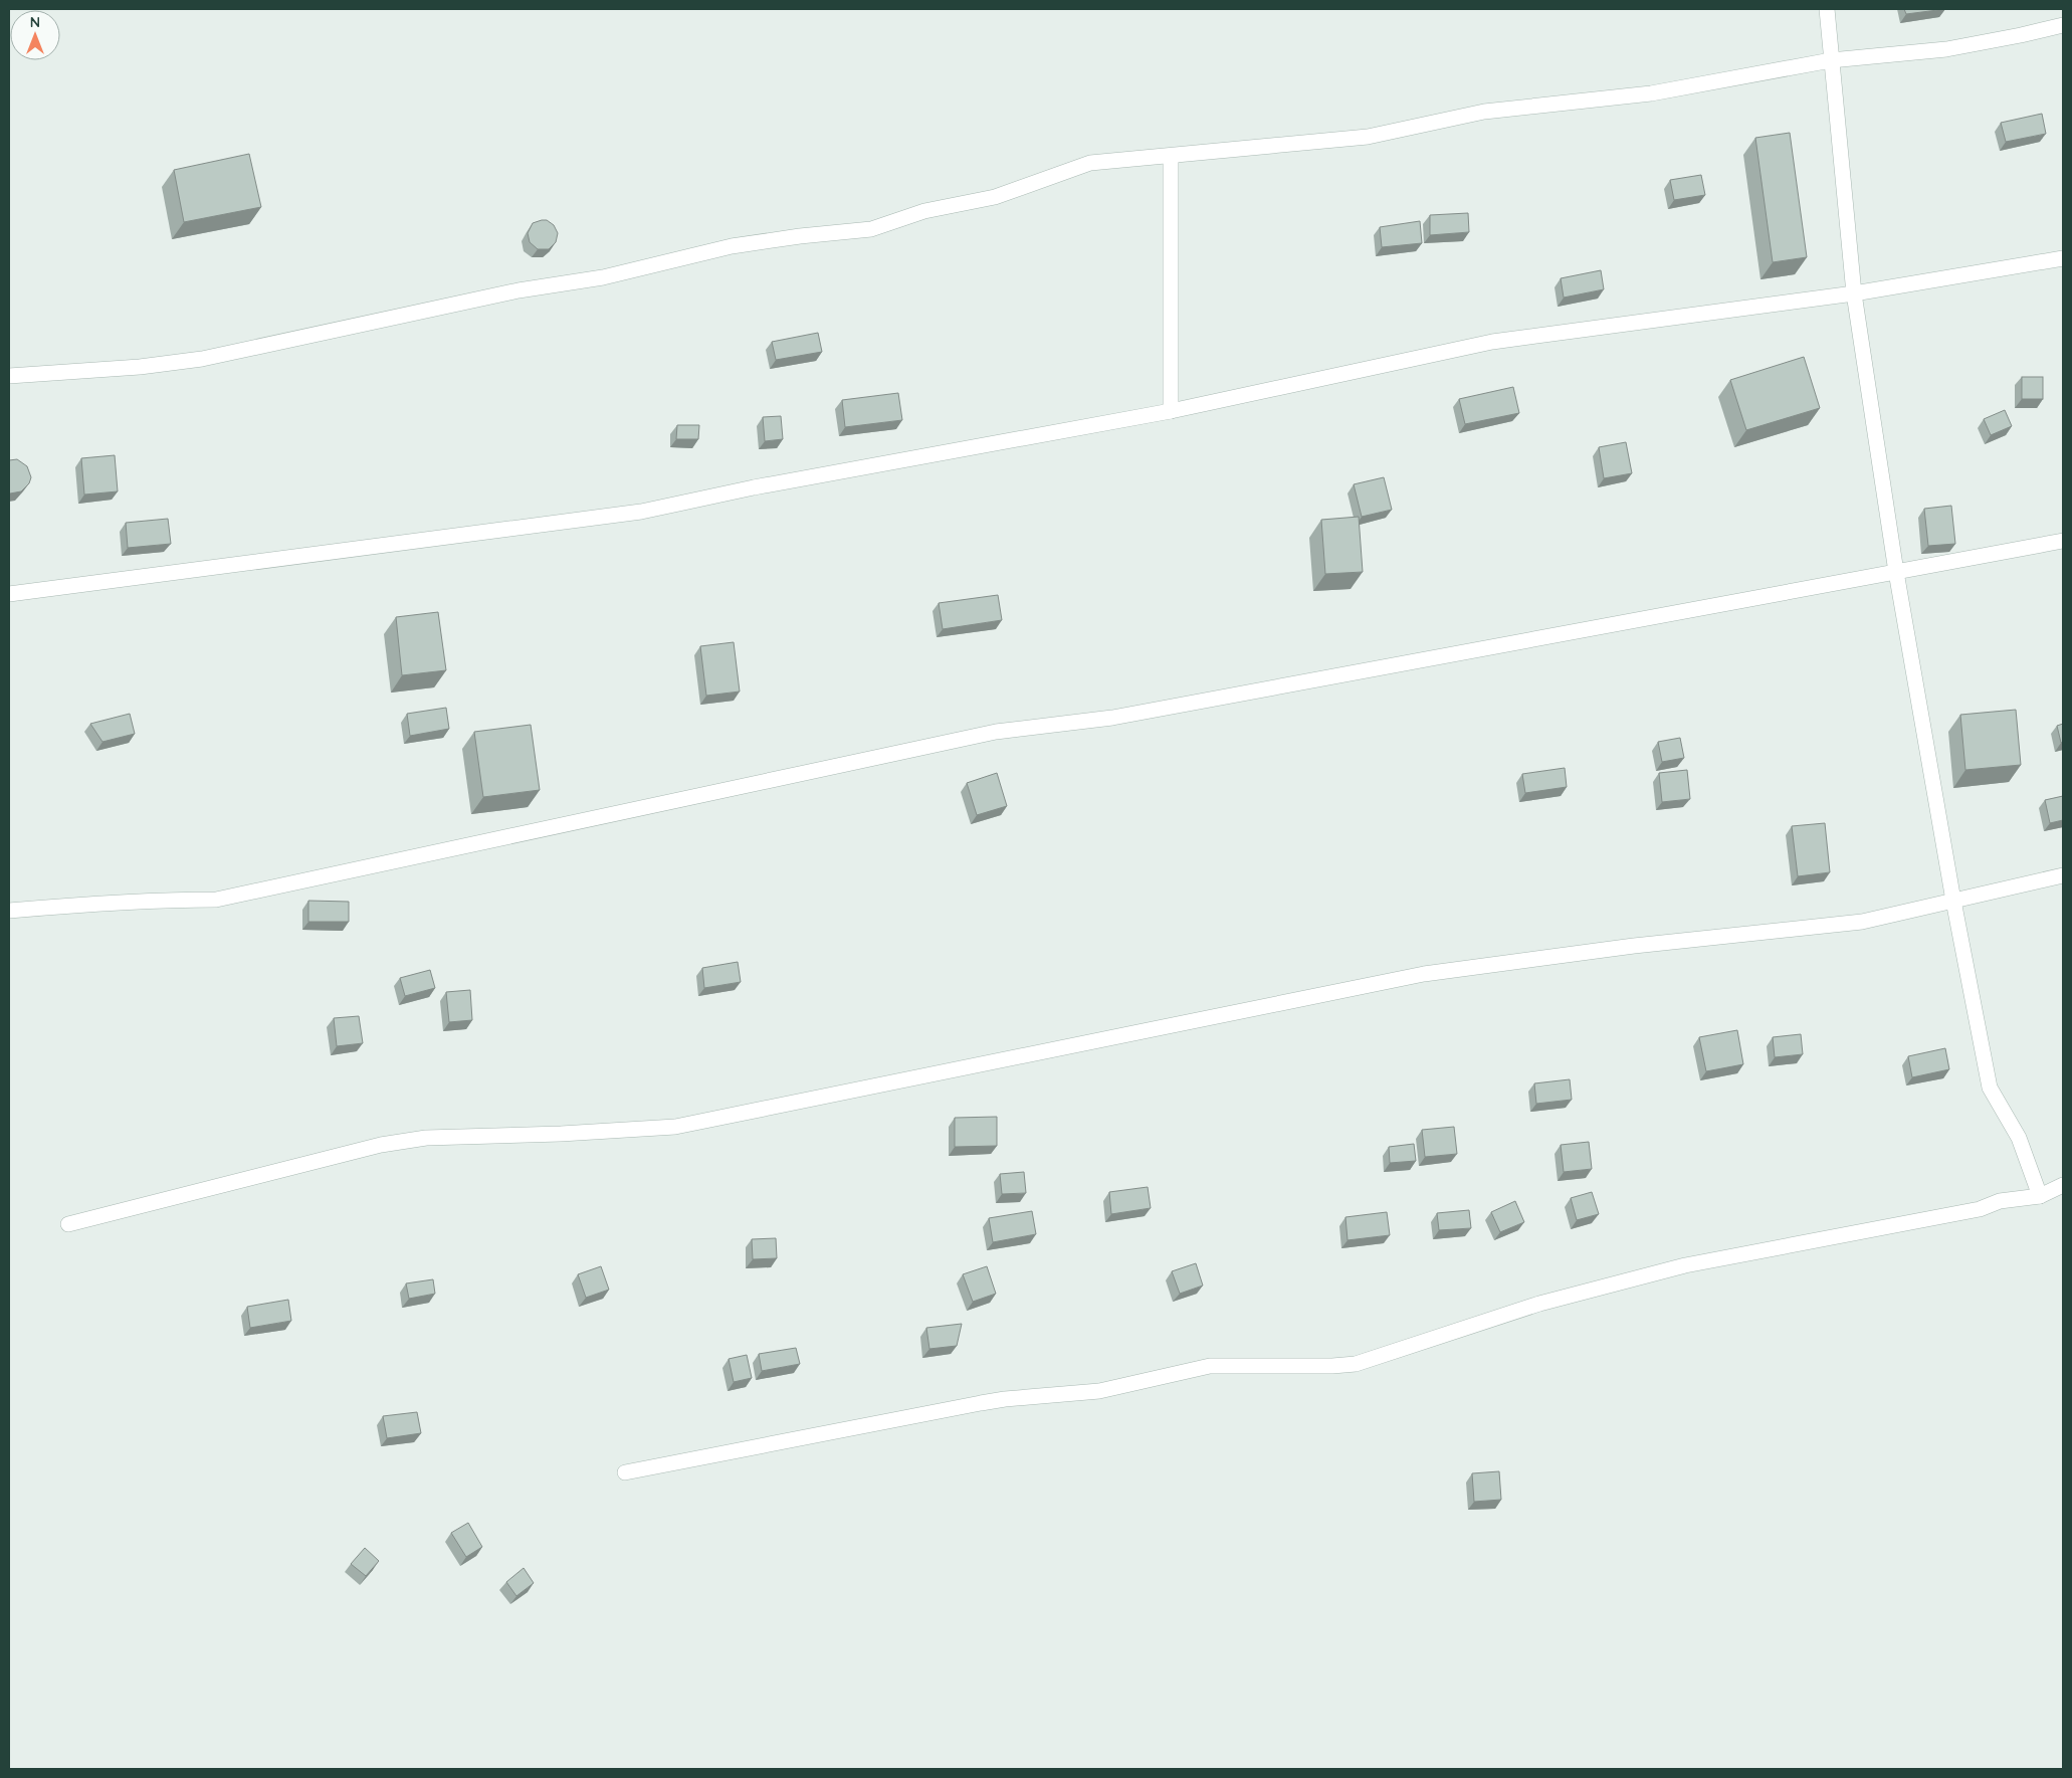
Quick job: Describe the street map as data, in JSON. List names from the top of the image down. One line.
{"north":"top"}
